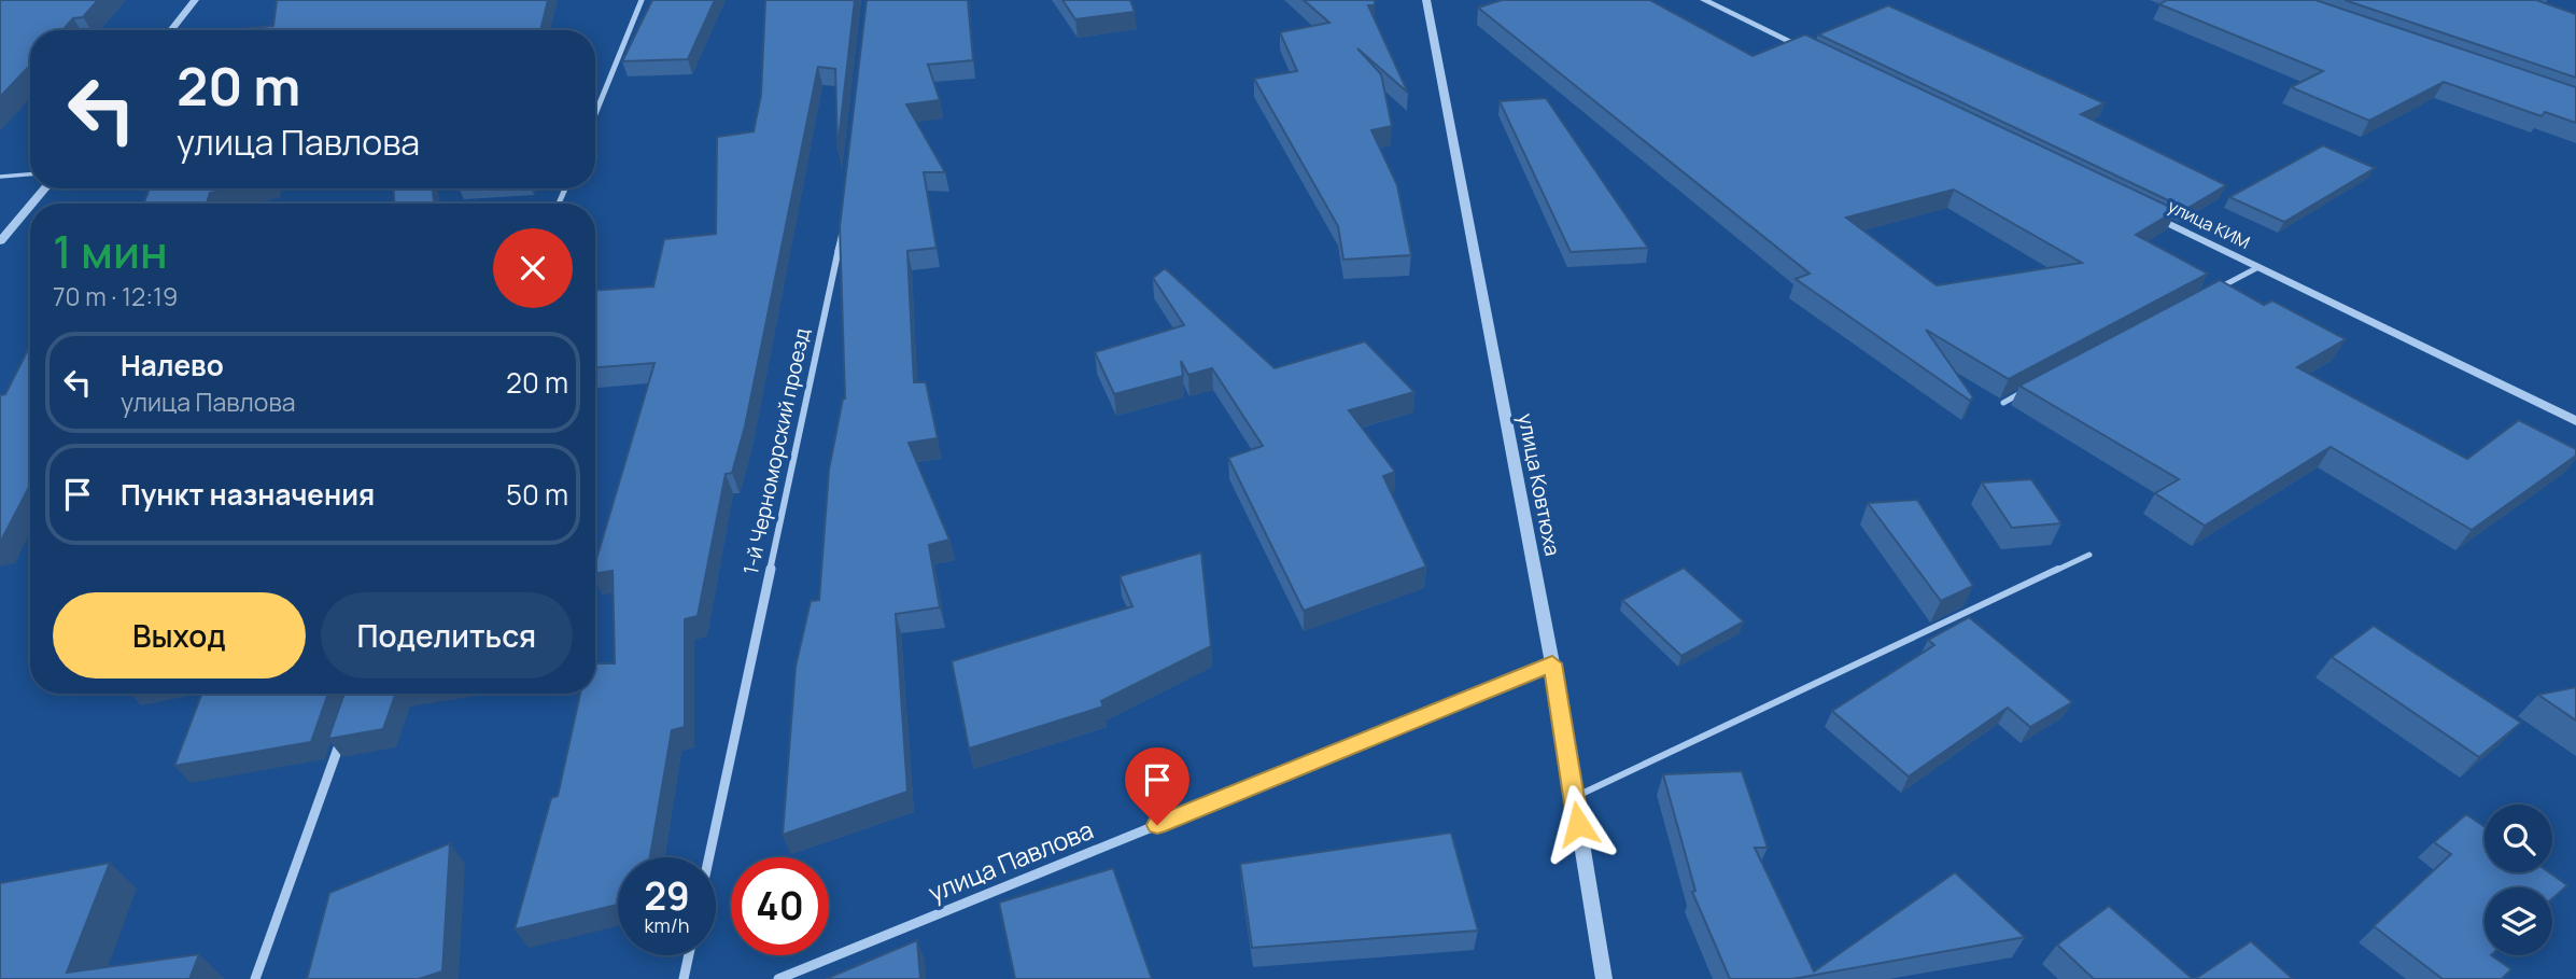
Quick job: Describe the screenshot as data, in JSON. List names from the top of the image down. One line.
{"streets":{"street":["улица КИМ","1-й Черноморский проезд","улица Ковтюха","улица Павлова"]},"crossings":[["улица Ковтюха","улица Павлова"]],"page":{"turn":["20 m","улица Павлова"],"heading":["1 мин","70 m · 12:19"],"list":[{"name":"Налево","note":"улица Павлова","value":"20 m"},{"name":"Пункт назначения","value":"50 m"}],"buttons":["Выход","Поделиться"],"speed":"29 km/h","limit":"40"}}
